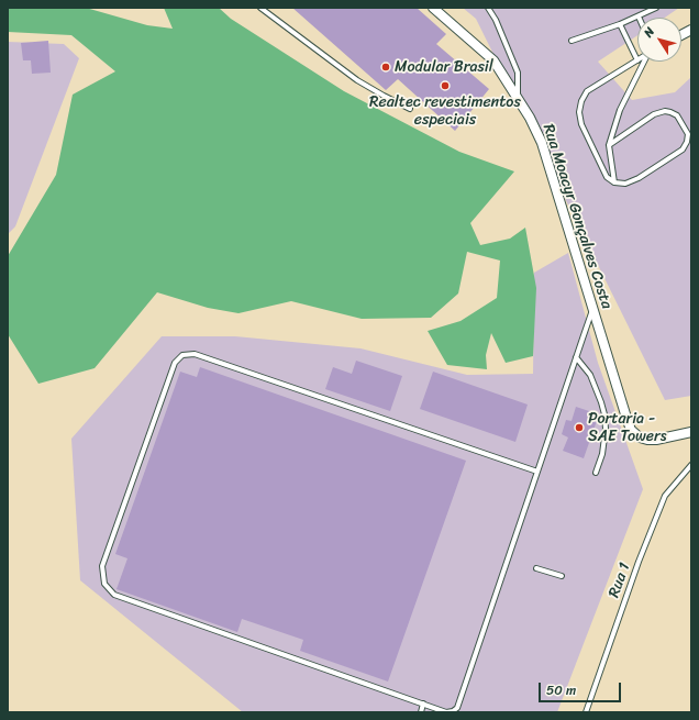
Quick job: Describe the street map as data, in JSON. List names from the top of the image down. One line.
{"streets":{"street":["Rua Moacyr Gonçalves Costa"],"lane":["Rua 1"]},"places":["Modular Brasil","Realtec revestimentos especiais","Portaria - SAE Towers"],"scale_bar":"50 m","north":"top left"}
